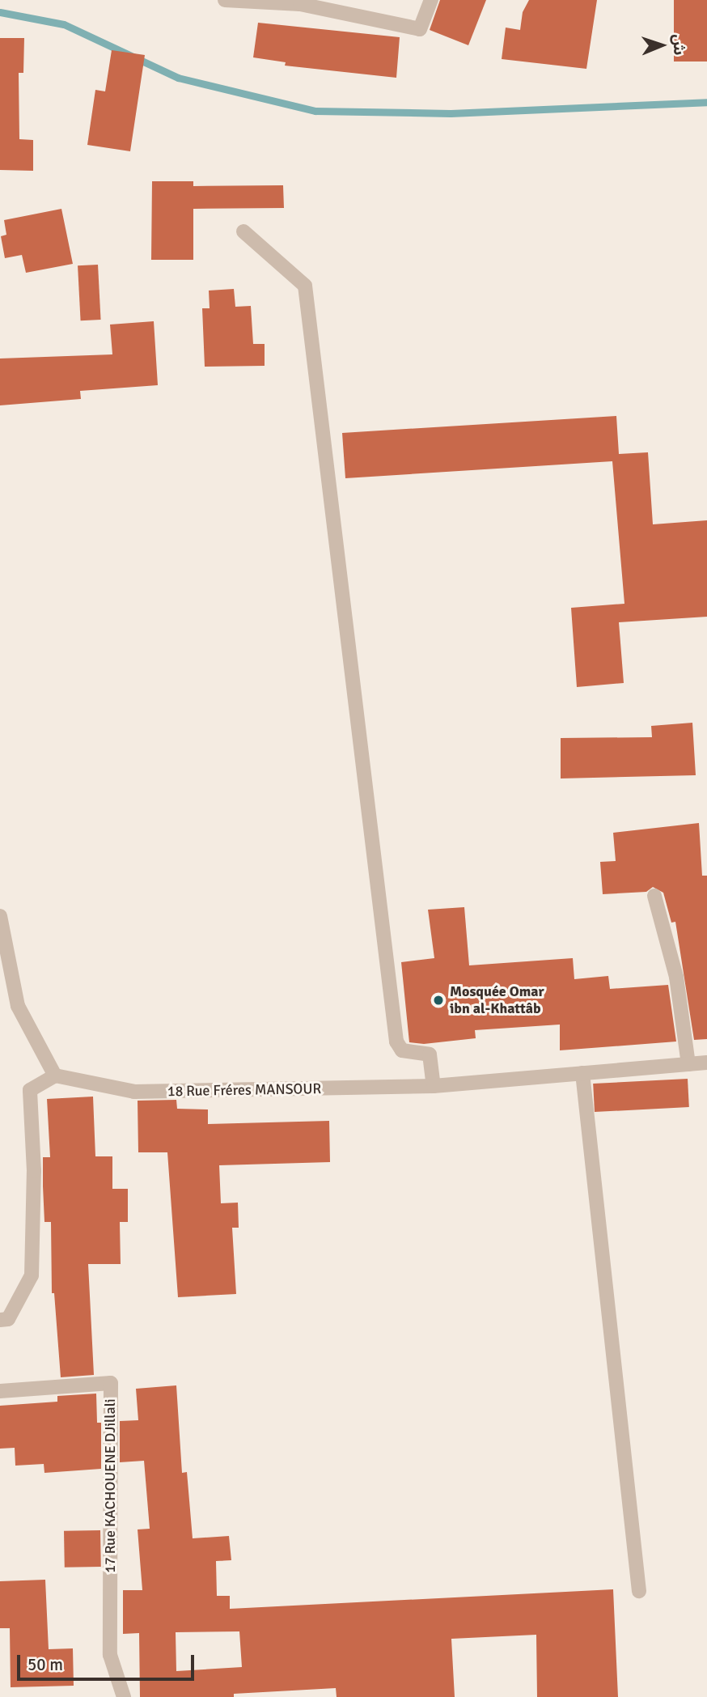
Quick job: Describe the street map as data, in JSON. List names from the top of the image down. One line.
{"streets":{"street":["18 Rue Fréres MANSOUR","17 Rue KACHOUENE DJillali"]},"places":["Mosquée Omar ibn al-Khattâb"],"scale_bar":"50 m","north":"right"}
